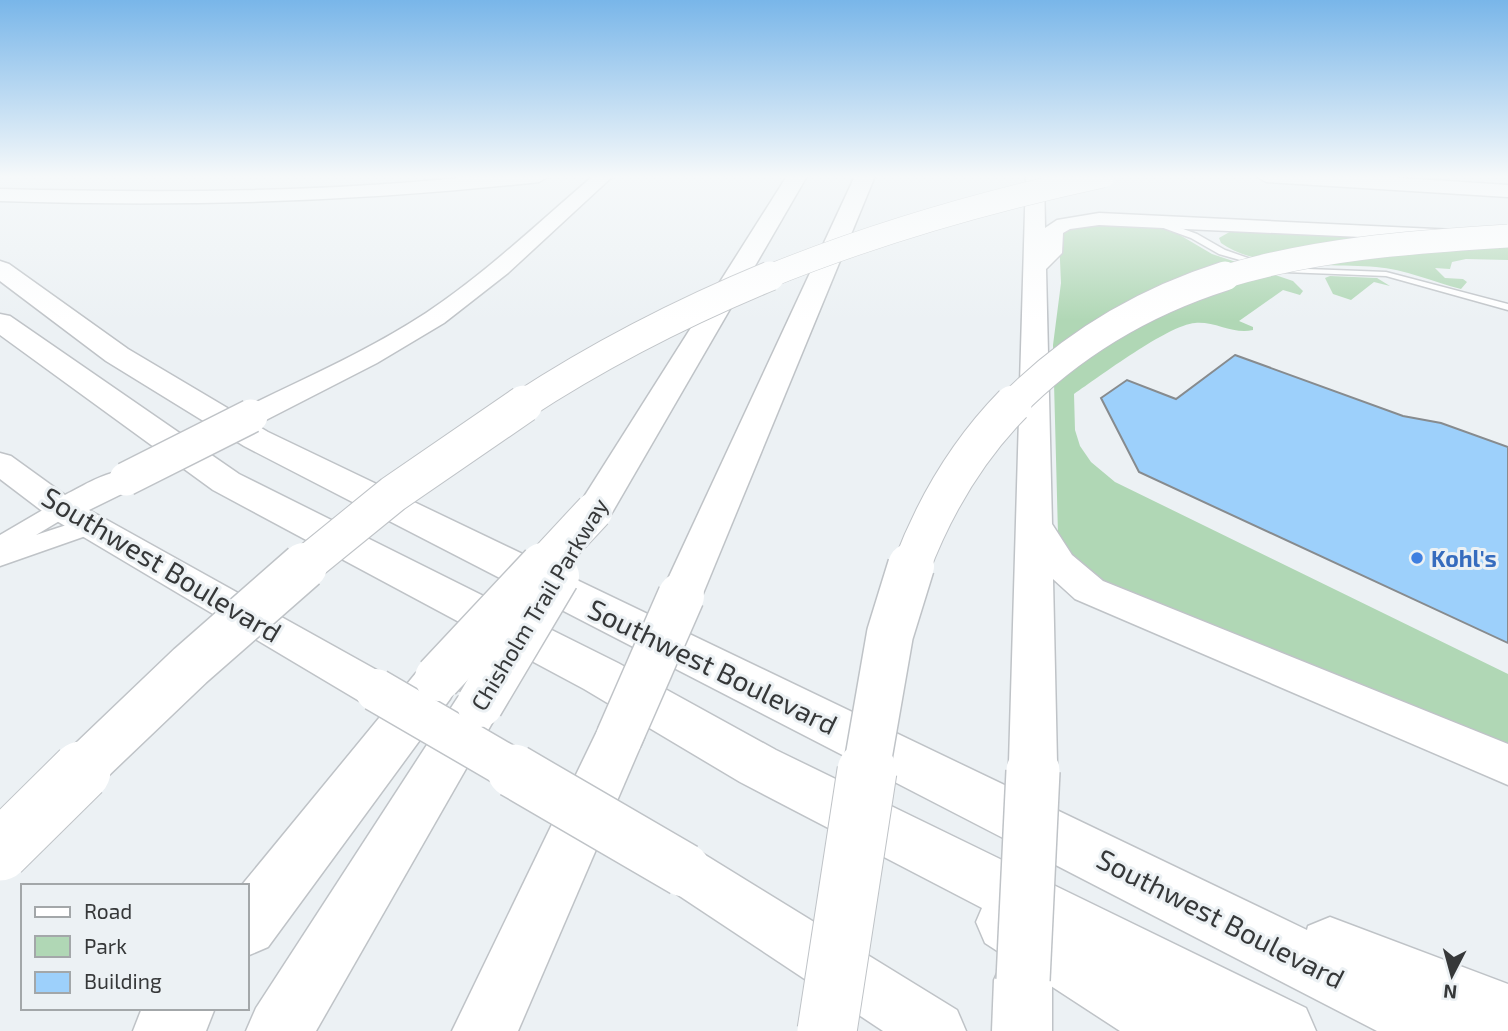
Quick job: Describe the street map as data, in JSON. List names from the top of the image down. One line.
{"streets":{"highway":["Southwest Boulevard","Chisholm Trail Parkway"]},"places":["Kohl's"],"legend":["Road","Park","Building"],"north":"bottom"}
